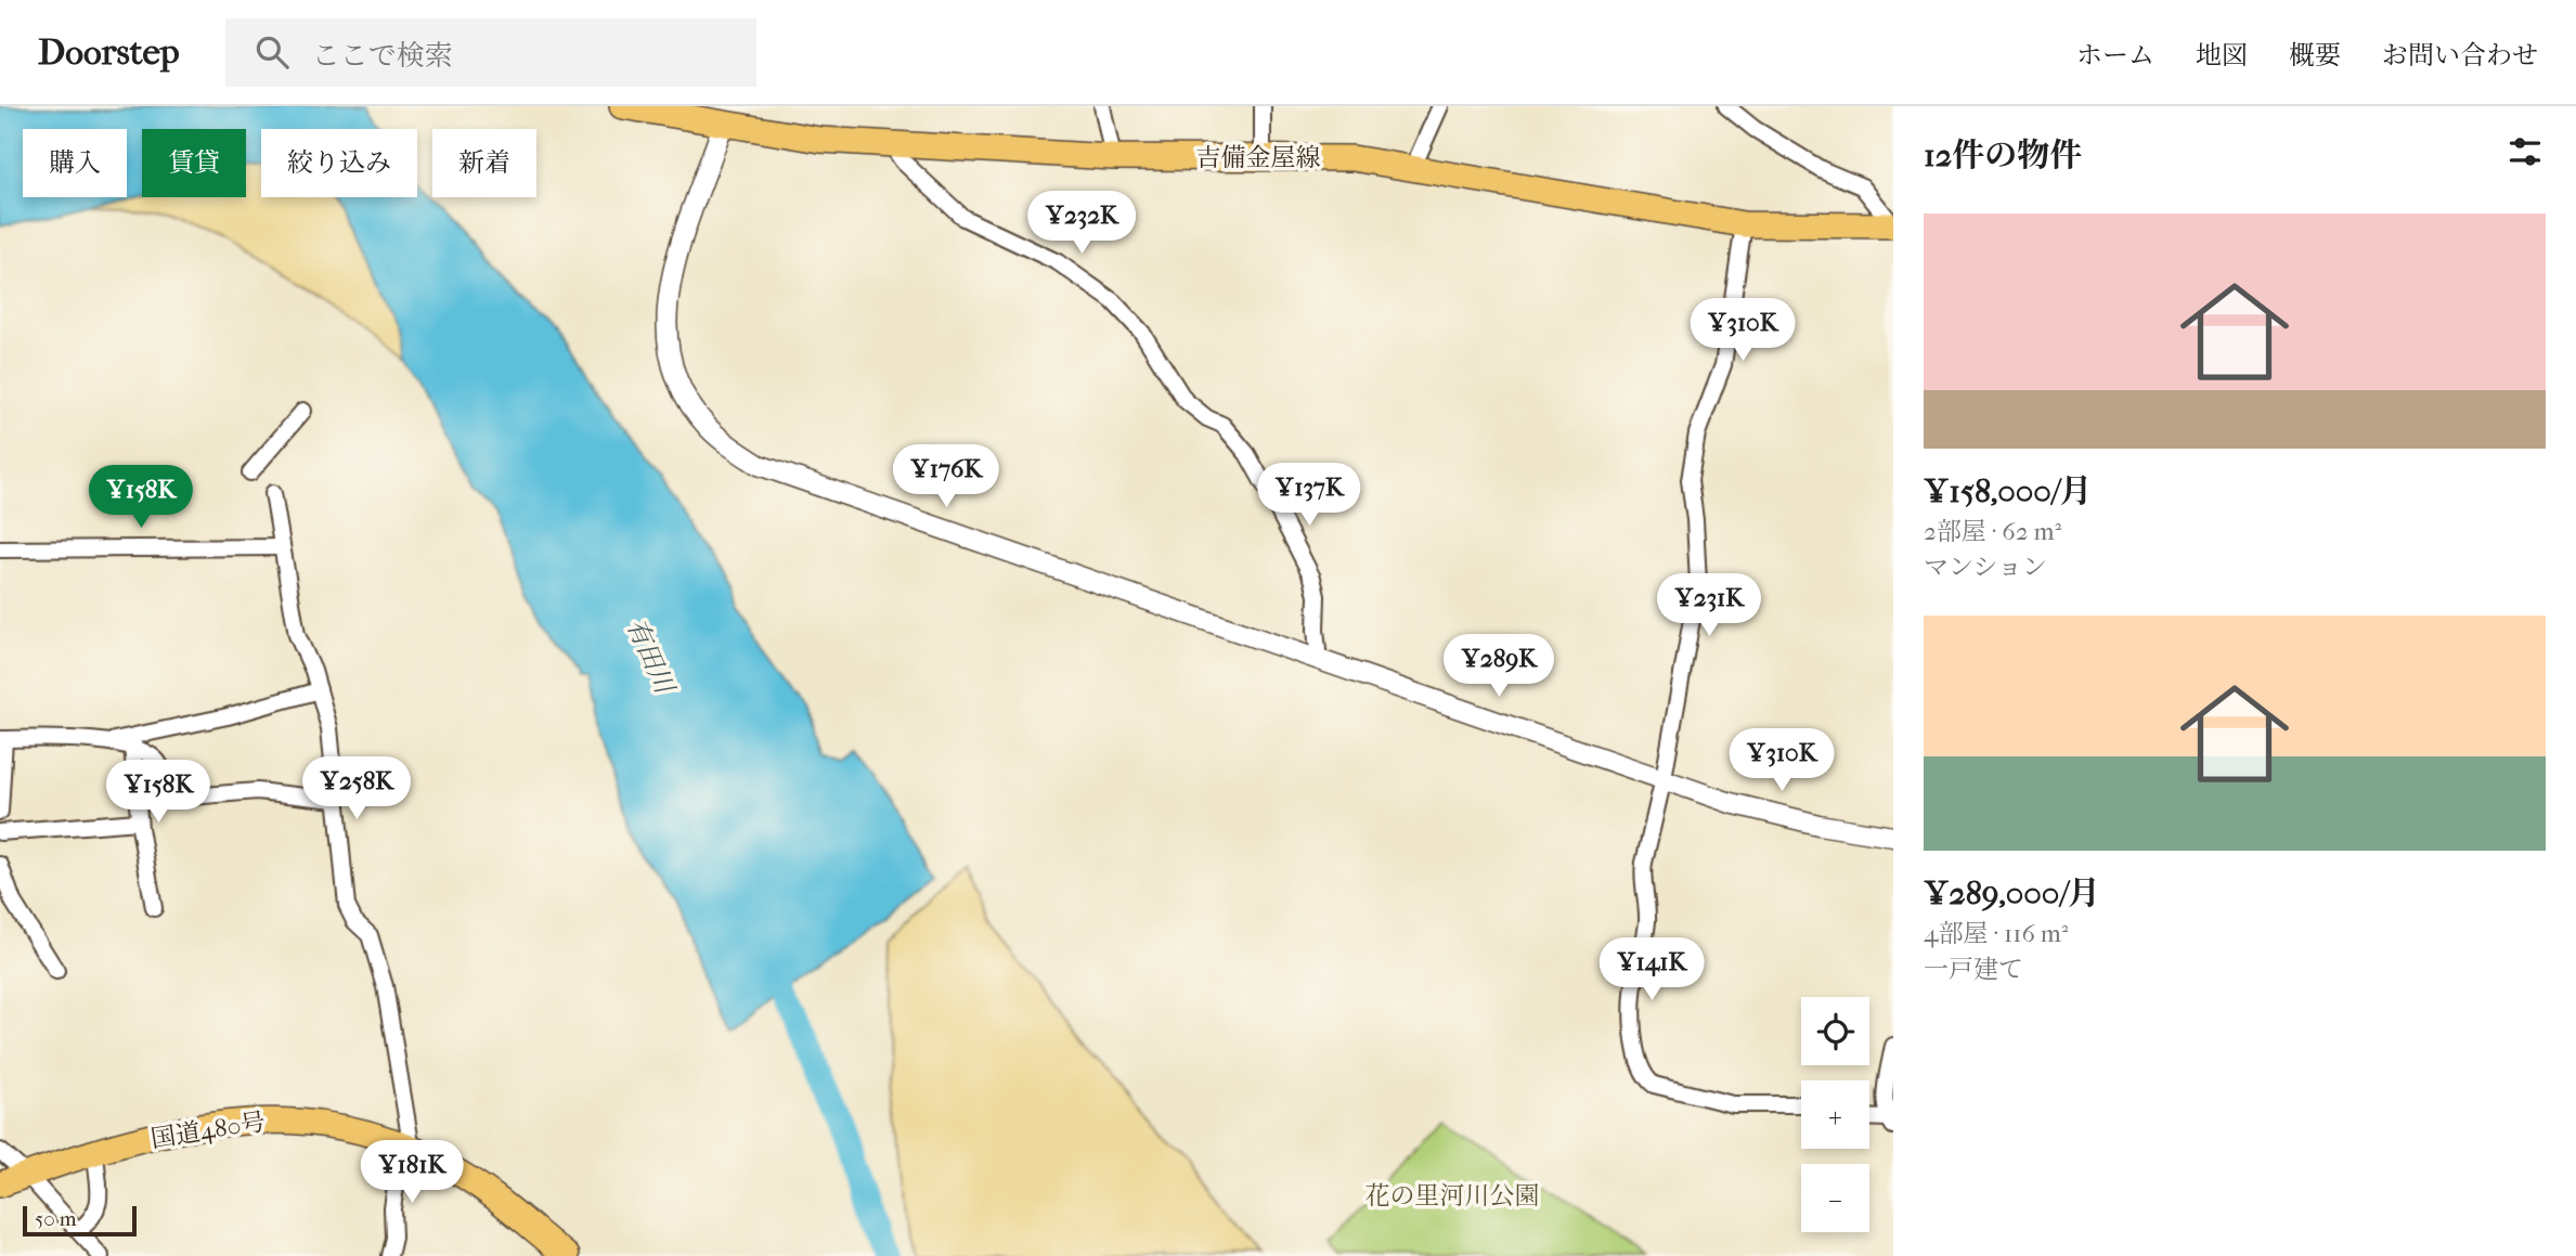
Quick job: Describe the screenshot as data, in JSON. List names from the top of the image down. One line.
{"streets":{"main road":["吉備金屋線","国道480号"]},"water":["有田川"],"parks":["花の里河川公園"],"scale_bar":"50 m","page":{"header":"Doorstep","search":"ここで検索","nav":["ホーム","地図","概要","お問い合わせ"],"heading":"12件の物件","chip":["購入","賃貸","絞り込み","新着"],"price":["¥232K","¥310K","¥176K","¥137K","¥158K","¥231K","¥289K","¥310K","¥258K","¥158K","¥141K","¥181K"],"list":[{"name":"¥158,000/月","note":"2部屋 · 62 m² · マンション"},{"name":"¥289,000/月","note":"4部屋 · 116 m² · 一戸建て"}],"map_buttons":["+","−"],"scale":"50 m"}}
